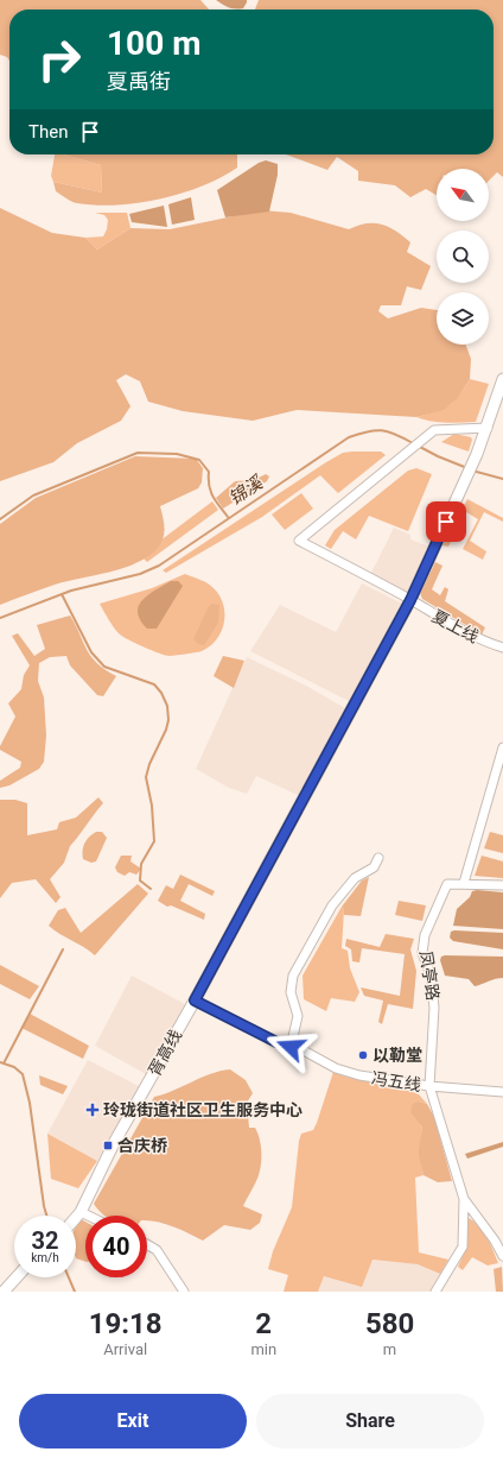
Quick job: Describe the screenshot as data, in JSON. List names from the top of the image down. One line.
{"streets":{"main road":["胥高线"],"street":["夏上线","凤亭路","冯五线"]},"crossings":[["夏上线","胥高线"],["凤亭路","冯五线"],["胥高线","冯五线"]],"water":["锦溪"],"places":{"other":["以勒堂"],"health":["玲珑街道社区卫生服务中心"],"transit":["合庆桥"]},"north":"top left","page":{"turn":["100 m","夏禹街"],"then":"Then","speed":"32 km/h","limit":"40","eta":["19:18","Arrival","2","min","580","m"],"buttons":["Exit","Share"]}}
